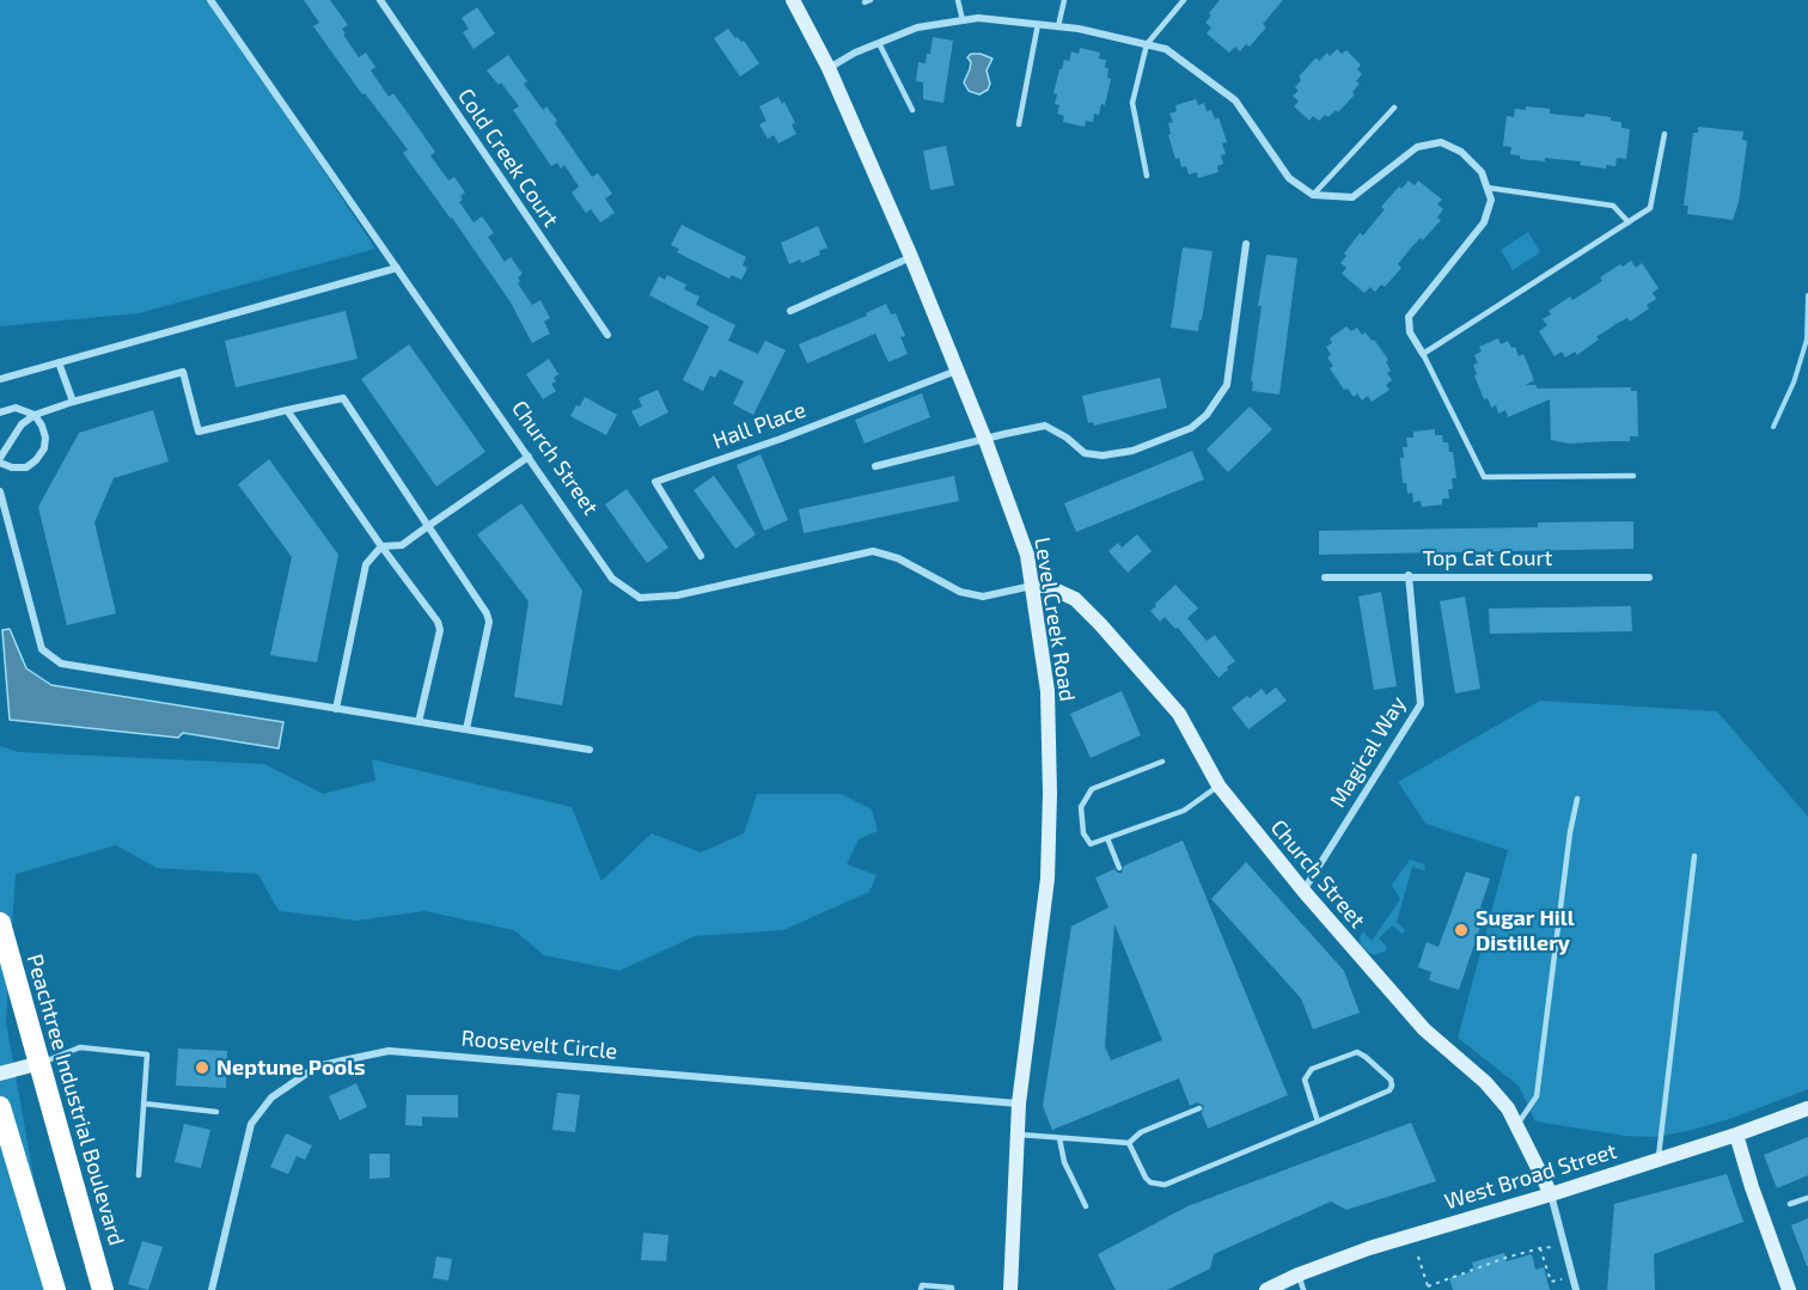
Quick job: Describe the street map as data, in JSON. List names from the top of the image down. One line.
{"streets":{"highway":["Peachtree Industrial Boulevard"],"street":["Cold Creek Court","Hall Place","Church Street","Top Cat Court","Level Creek Road","Magical Way","Roosevelt Circle","West Broad Street"]},"crossings":[["Hall Place","Level Creek Road"],["Church Street","Level Creek Road"],["Church Street","Magical Way"],["Church Street","West Broad Street"],["Top Cat Court","Magical Way"],["Level Creek Road","Roosevelt Circle"]],"places":["Sugar Hill Distillery","Neptune Pools"]}
